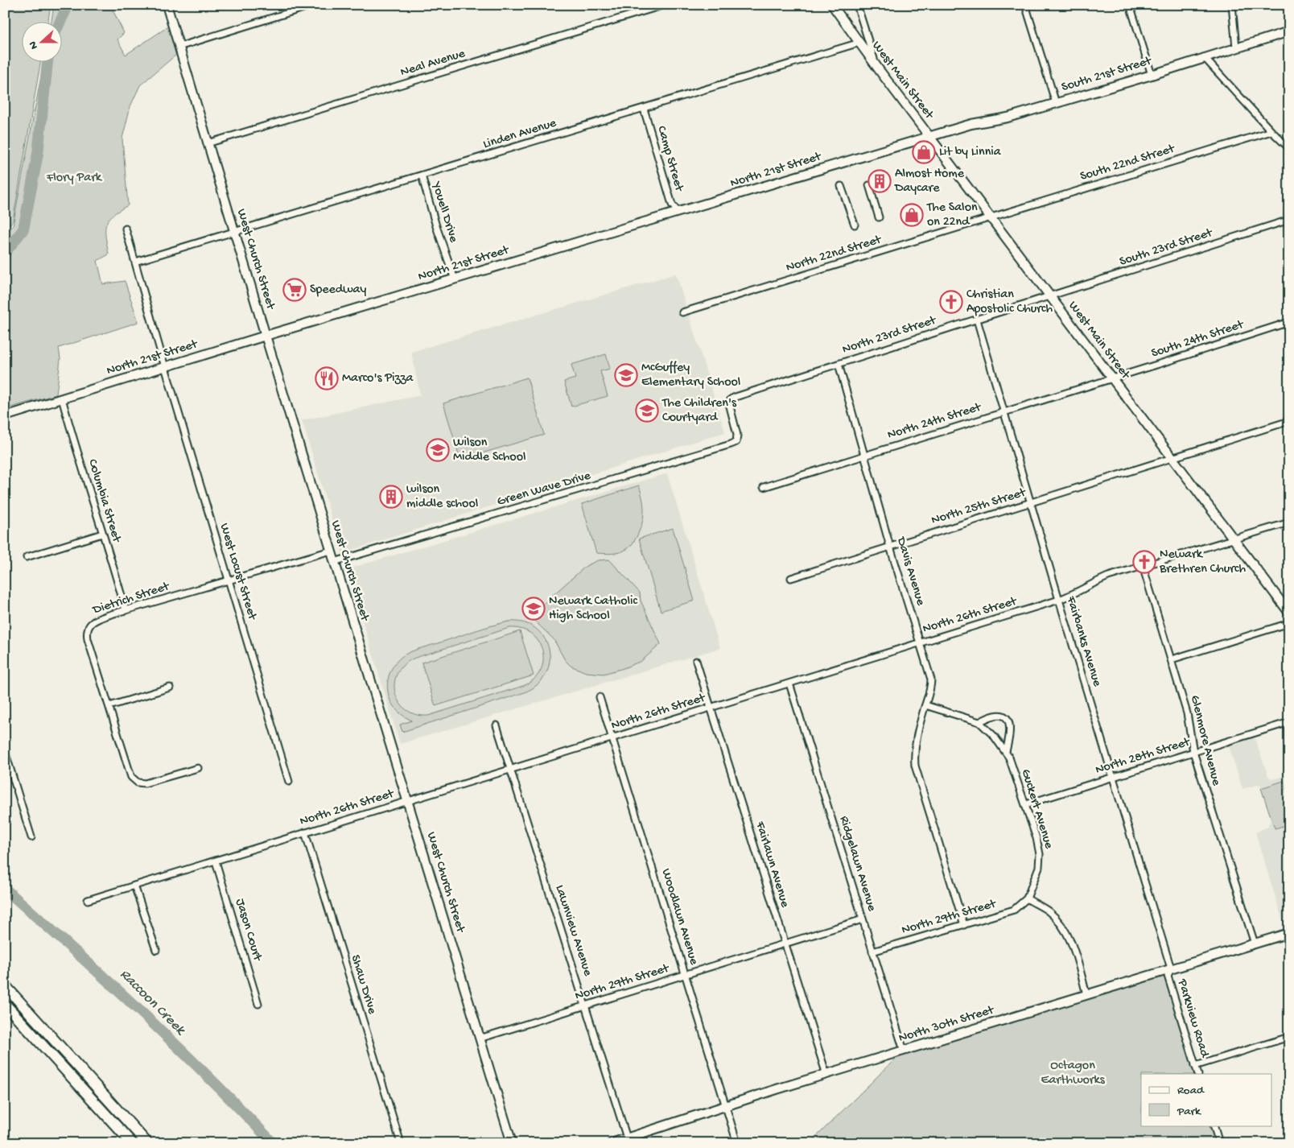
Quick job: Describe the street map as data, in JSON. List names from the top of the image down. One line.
{"streets":{"main road":["South 21st Street","West Main Street","North 21st Street","West Church Street","North 30th Street"],"street":["Neal Avenue","Linden Avenue","Camp Street","South 22nd Street","Youell Drive","South 23rd Street","North 22nd Street","North 23rd Street","South 24th Street","North 24th Street","Green Wave Drive","Columbia Street","North 25th Street","West Locust Street","Davis Avenue","Dietrich Street","North 26th Street","Fairbanks Avenue","Glenmore Avenue","North 28th Street","Guckert Avenue","Ridgelawn Avenue","Fairlawn Avenue","Woodlawn Avenue","North 29th Street","Jason Court","Lawnview Avenue","Shaw Drive","Parkview Road"]},"crossings":[["Neal Avenue","West Church Street"],["South 21st Street","West Main Street"],["South 21st Street","North 21st Street"],["West Main Street","Linden Avenue"],["West Main Street","South 22nd Street"],["West Main Street","North 21st Street"],["West Main Street","South 23rd Street"],["West Main Street","North 22nd Street"],["West Main Street","North 23rd Street"],["West Main Street","South 24th Street"],["West Main Street","North 24th Street"],["West Main Street","North 25th Street"],["West Main Street","North 26th Street"],["Linden Avenue","Camp Street"],["Linden Avenue","Youell Drive"],["Linden Avenue","West Church Street"],["Linden Avenue","West Locust Street"],["Camp Street","North 21st Street"],["South 22nd Street","North 22nd Street"],["North 21st Street","Youell Drive"],["North 21st Street","West Church Street"],["North 21st Street","Columbia Street"],["North 21st Street","West Locust Street"],["South 23rd Street","North 23rd Street"],["West Church Street","Green Wave Drive"],["West Church Street","Dietrich Street"],["West Church Street","North 26th Street"],["West Church Street","North 29th Street"],["North 23rd Street","Green Wave Drive"],["North 23rd Street","Davis Avenue"],["North 23rd Street","Fairbanks Avenue"],["South 24th Street","North 24th Street"],["North 24th Street","Davis Avenue"],["North 24th Street","Fairbanks Avenue"],["Columbia Street","Dietrich Street"],["North 25th Street","Davis Avenue"],["North 25th Street","Fairbanks Avenue"],["West Locust Street","Dietrich Street"],["Davis Avenue","North 26th Street"],["Davis Avenue","Guckert Avenue"],["Davis Avenue","North 29th Street"],["North 26th Street","Fairbanks Avenue"],["North 26th Street","Glenmore Avenue"],["North 26th Street","Ridgelawn Avenue"],["North 26th Street","Fairlawn Avenue"],["North 26th Street","Woodlawn Avenue"],["North 26th Street","Jason Court"],["North 26th Street","Lawnview Avenue"],["North 26th Street","Shaw Drive"],["Fairbanks Avenue","North 28th Street"],["Fairbanks Avenue","Parkview Road"],["Fairbanks Avenue","North 30th Street"],["Glenmore Avenue","North 28th Street"],["Glenmore Avenue","North 30th Street"],["North 28th Street","Guckert Avenue"],["Guckert Avenue","North 29th Street"],["Ridgelawn Avenue","North 29th Street"],["Ridgelawn Avenue","North 30th Street"],["Fairlawn Avenue","North 29th Street"],["Fairlawn Avenue","North 30th Street"],["Woodlawn Avenue","North 29th Street"],["Woodlawn Avenue","North 30th Street"],["North 29th Street","Lawnview Avenue"],["Lawnview Avenue","North 30th Street"],["Parkview Road","North 30th Street"]],"water":["Raccoon Creek"],"parks":["Flory Park","Octagon Earthworks"],"places":{"shop":["Lit by Linnia","The Salon on 22nd"],"building":["Almost Home Daycare","wilson middle school"],"supermarket":["Speedway"],"church":["Christian Apostolic Church","Newark Brethren Church"],"school or university":["McGuffey Elementary School","The Children's Courtyard","Wilson Middle School","Newark Catholic High School"],"restaurant":["Marco's Pizza"]},"legend":["Road","Park"],"north":"left"}
